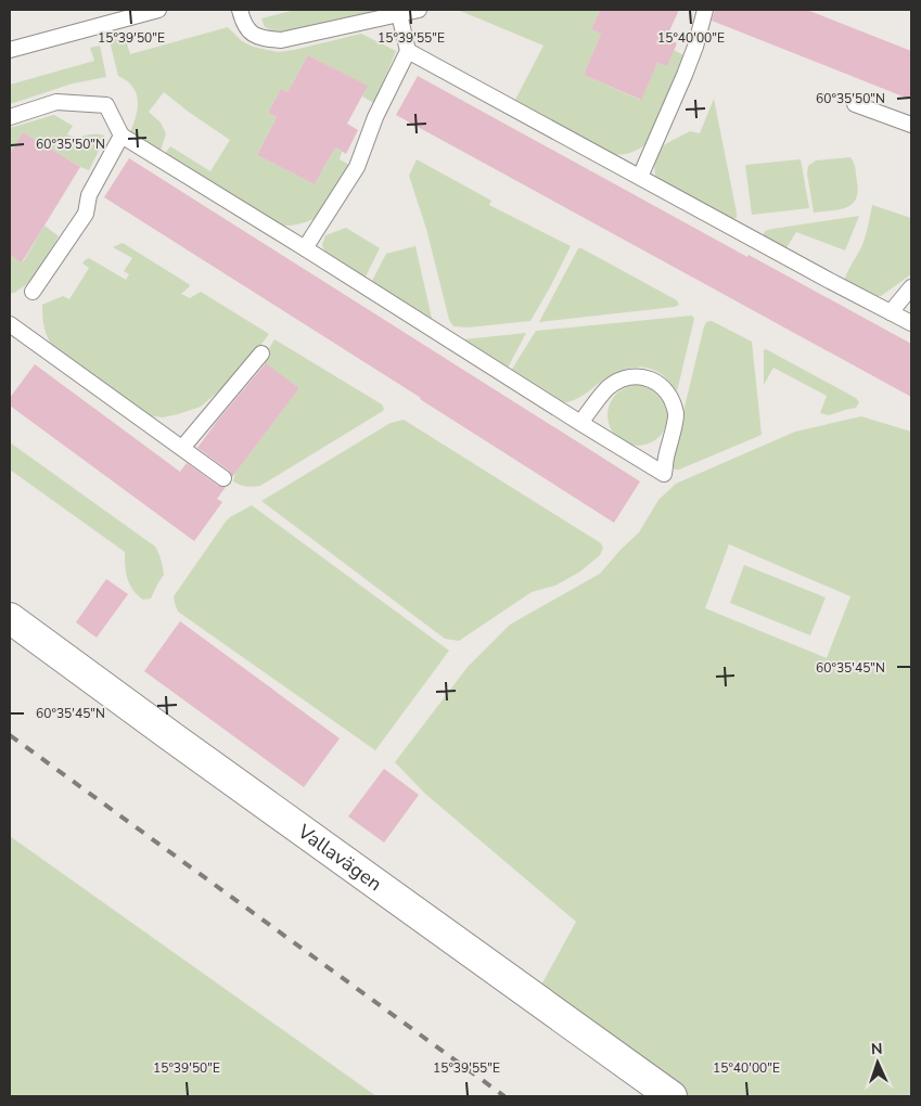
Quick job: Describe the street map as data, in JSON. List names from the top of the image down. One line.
{"streets":{"street":["Vallavägen"]},"north":"top","coordinates":["15°39'50\"E","15°39'55\"E","15°40'00\"E","60°35'50\"N","60°35'45\"N"]}
